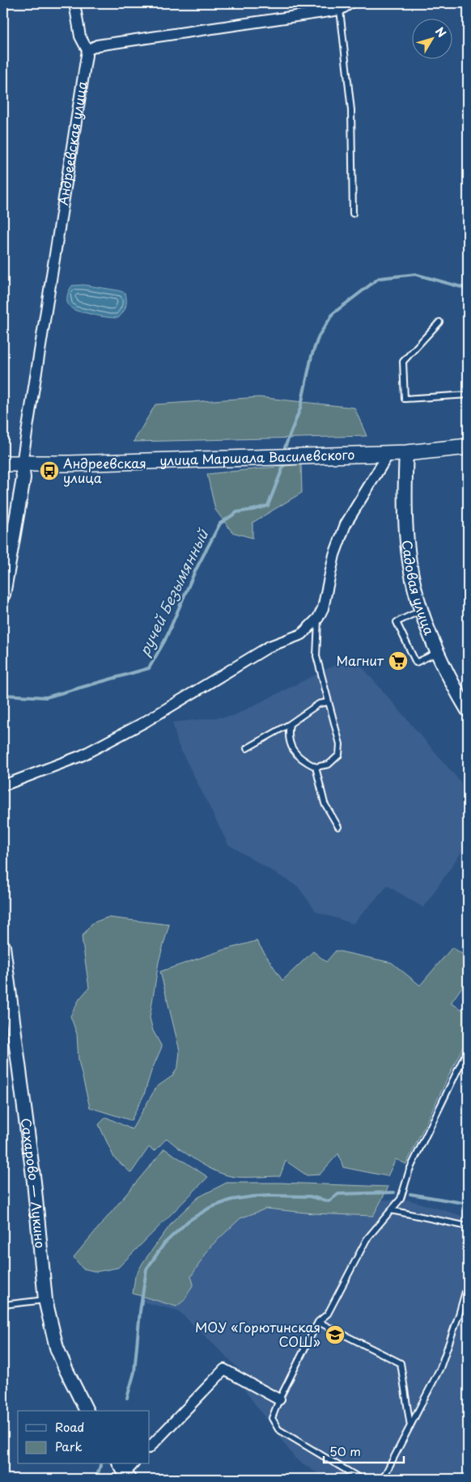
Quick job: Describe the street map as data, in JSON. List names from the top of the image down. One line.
{"streets":{"main road":["улица Маршала Василевского"],"street":["Андреевская улица","Садовая улица","Сахарово — Лукино"]},"crossings":[["Андреевская улица","улица Маршала Василевского"],["улица Маршала Василевского","Садовая улица"]],"water":["ручей Безымянный"],"places":{"bus stop":["Андреевская улица"],"supermarket":["Магнит"],"school or university":["МОУ «Горютинская СОШ»"]},"legend":["Road","Park"],"scale_bar":"50 m","north":"top right"}
